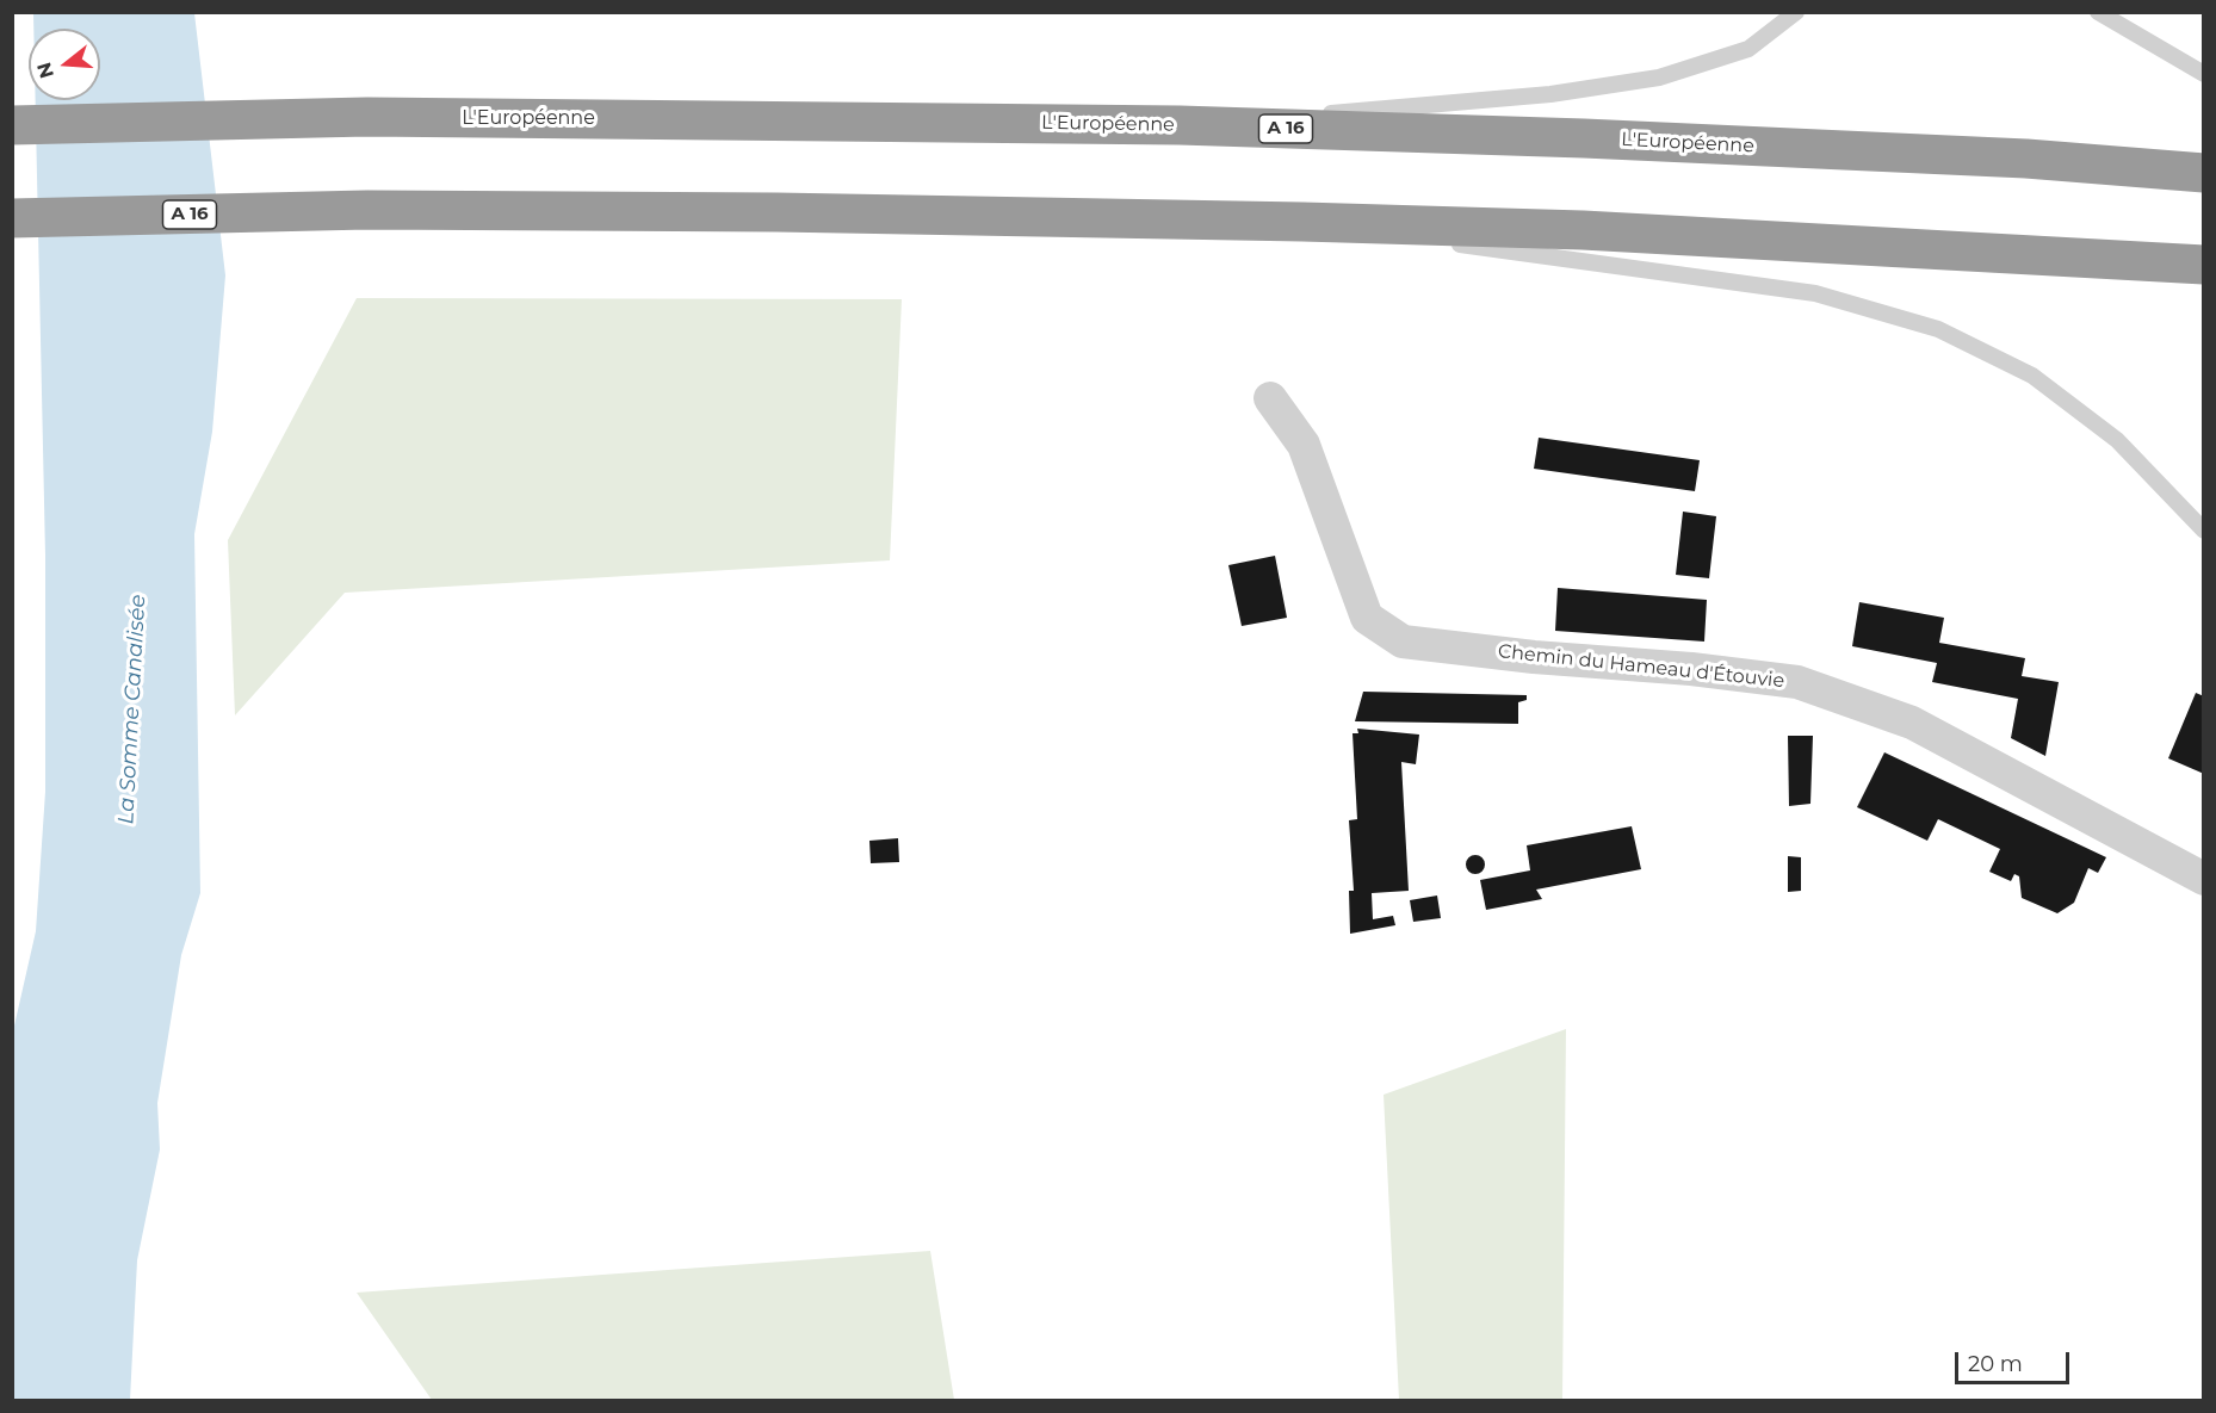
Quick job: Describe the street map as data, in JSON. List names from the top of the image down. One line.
{"streets":{"highway":["L'Européenne","A 16"],"street":["Chemin du Hameau d'Étouvie"]},"water":["La Somme Canalisée"],"scale_bar":"20 m","north":"left"}
